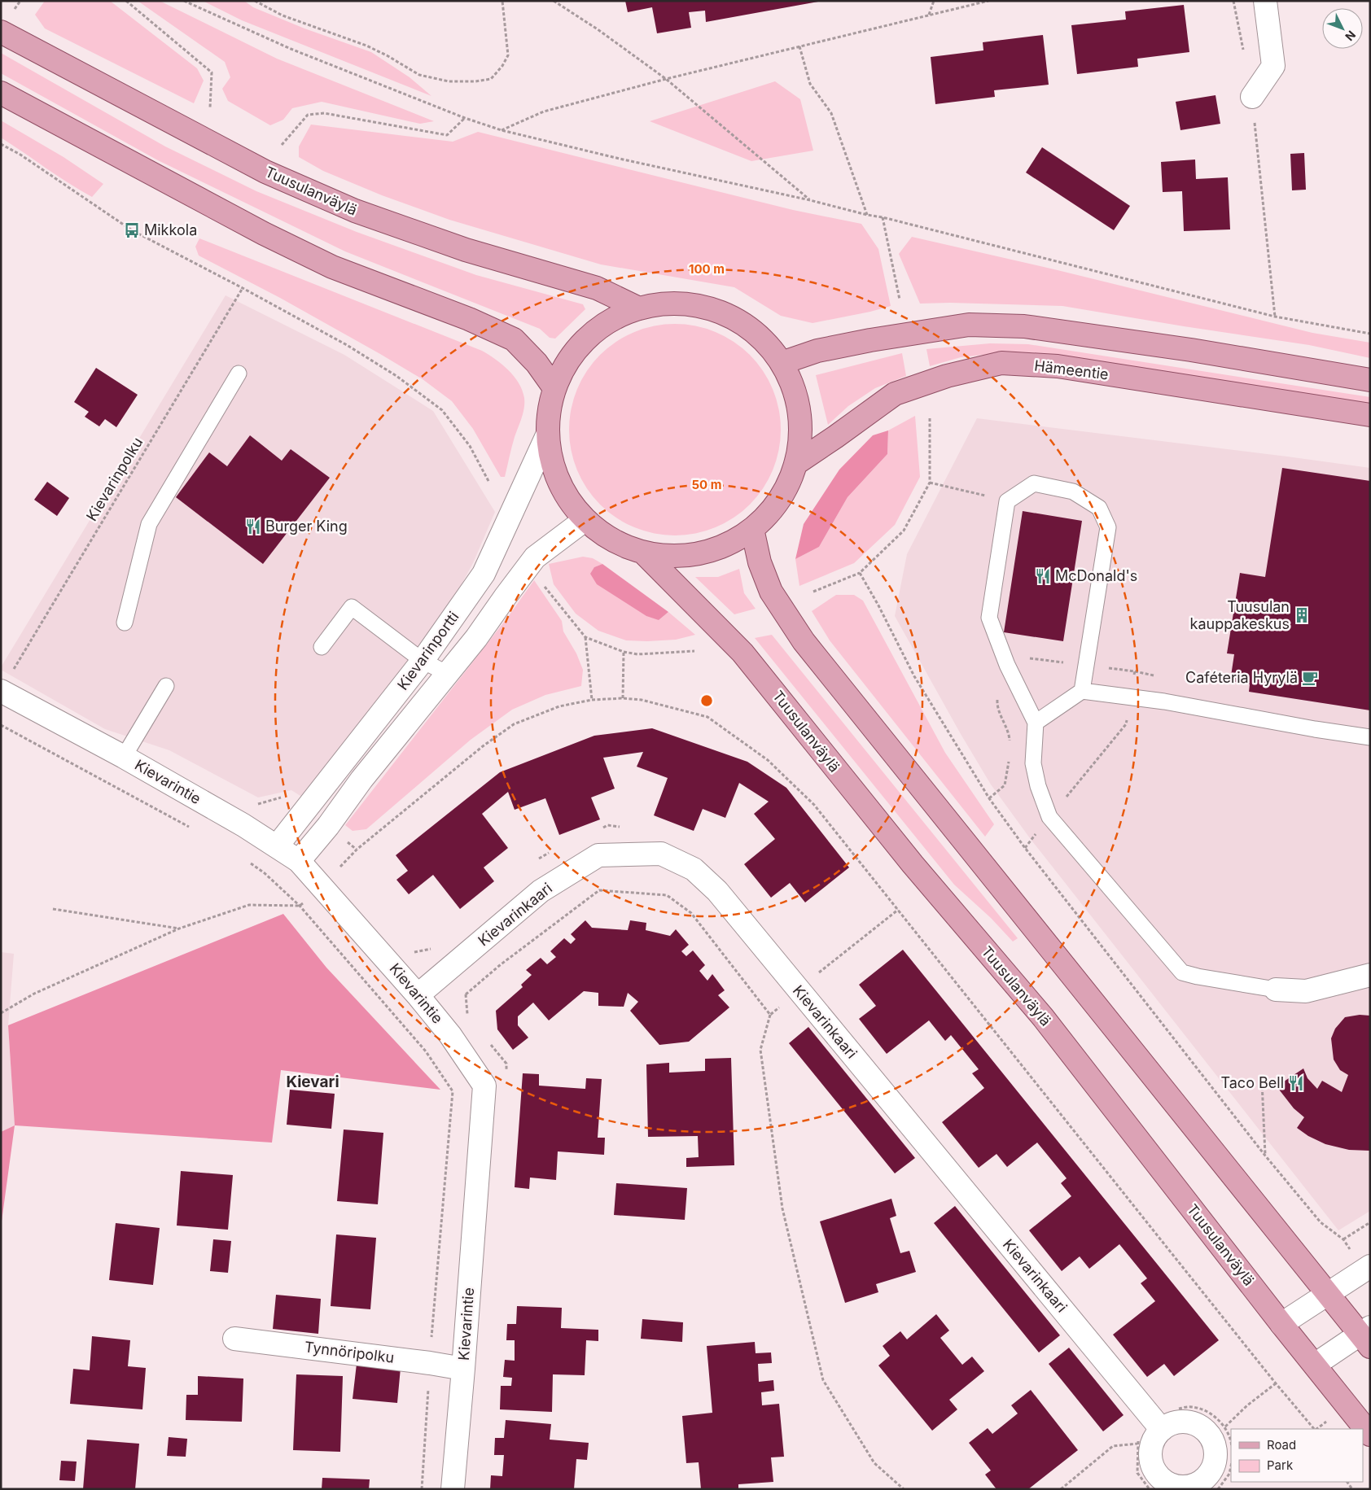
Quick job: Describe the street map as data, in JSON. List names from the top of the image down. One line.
{"streets":{"main road":["Tuusulanväylä","Hämeentie"],"street":["Kievarinportti","Kievarintie","Kievarinkaari","Tynnöripolku"],"path":["Kievarinpolku"]},"crossings":[["Kievarinportti","Kievarintie"],["Kievarintie","Kievarinkaari"],["Kievarintie","Tynnöripolku"]],"districts":["Kievari"],"places":{"bus stop":["Mikkola"],"restaurant":["Burger King","McDonald's","Taco Bell"],"building":["Tuusulan kauppakeskus"],"cafe":["Caféteria Hyrylä"]},"legend":["Road","Park"],"north":"bottom right","rings":["100 m","50 m"]}
